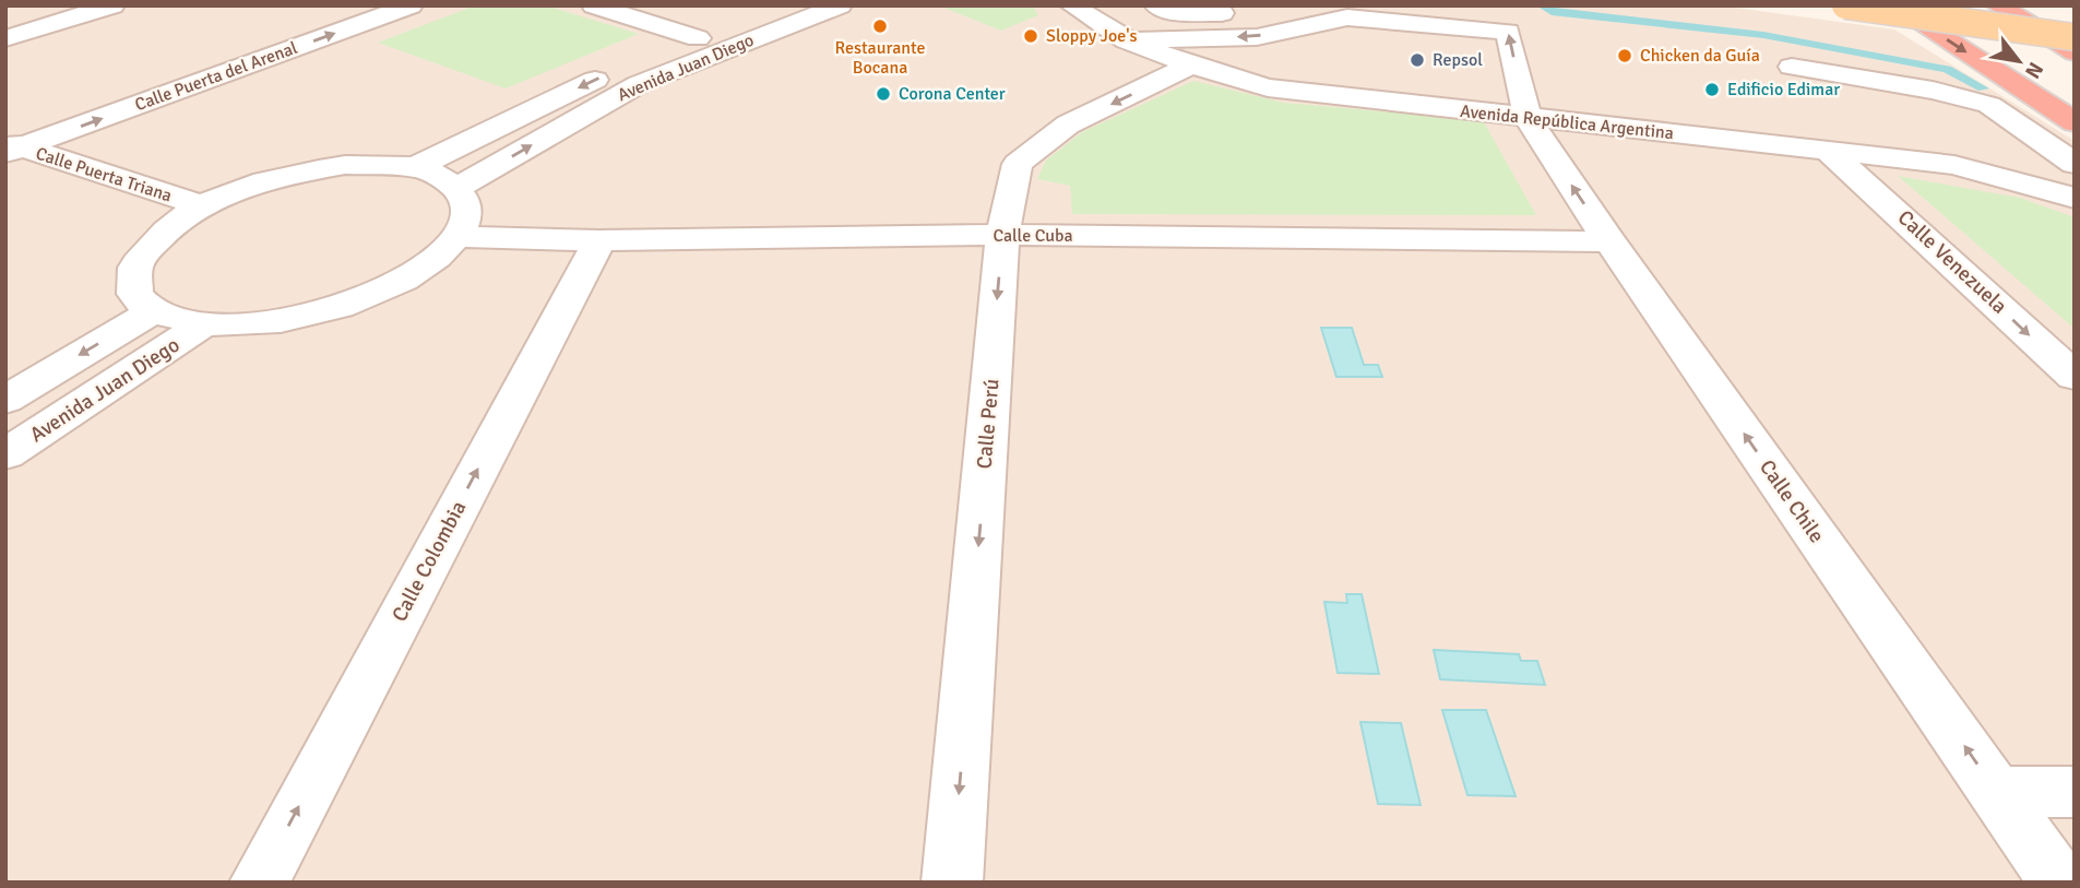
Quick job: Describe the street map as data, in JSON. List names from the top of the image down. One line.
{"streets":{"street":["Avenida Juan Diego","Calle Puerta del Arenal","Avenida República Argentina","Calle Puerta Triana","Calle Cuba","Calle Venezuela","Calle Perú","Calle Chile","Calle Colombia"]},"crossings":[["Calle Puerta del Arenal","Calle Puerta Triana"],["Avenida República Argentina","Calle Venezuela"],["Avenida República Argentina","Calle Perú"],["Avenida República Argentina","Calle Chile"],["Calle Cuba","Calle Perú"],["Calle Cuba","Calle Chile"],["Calle Cuba","Calle Colombia"]],"one_way":["Calle Venezuela","Calle Perú","Calle Chile","Calle Colombia"],"places":["Restaurante Bocana","Sloppy Joe's","Chicken da Guía","Repsol","Edificio Edimar","Corona Center"],"north":"bottom right"}
